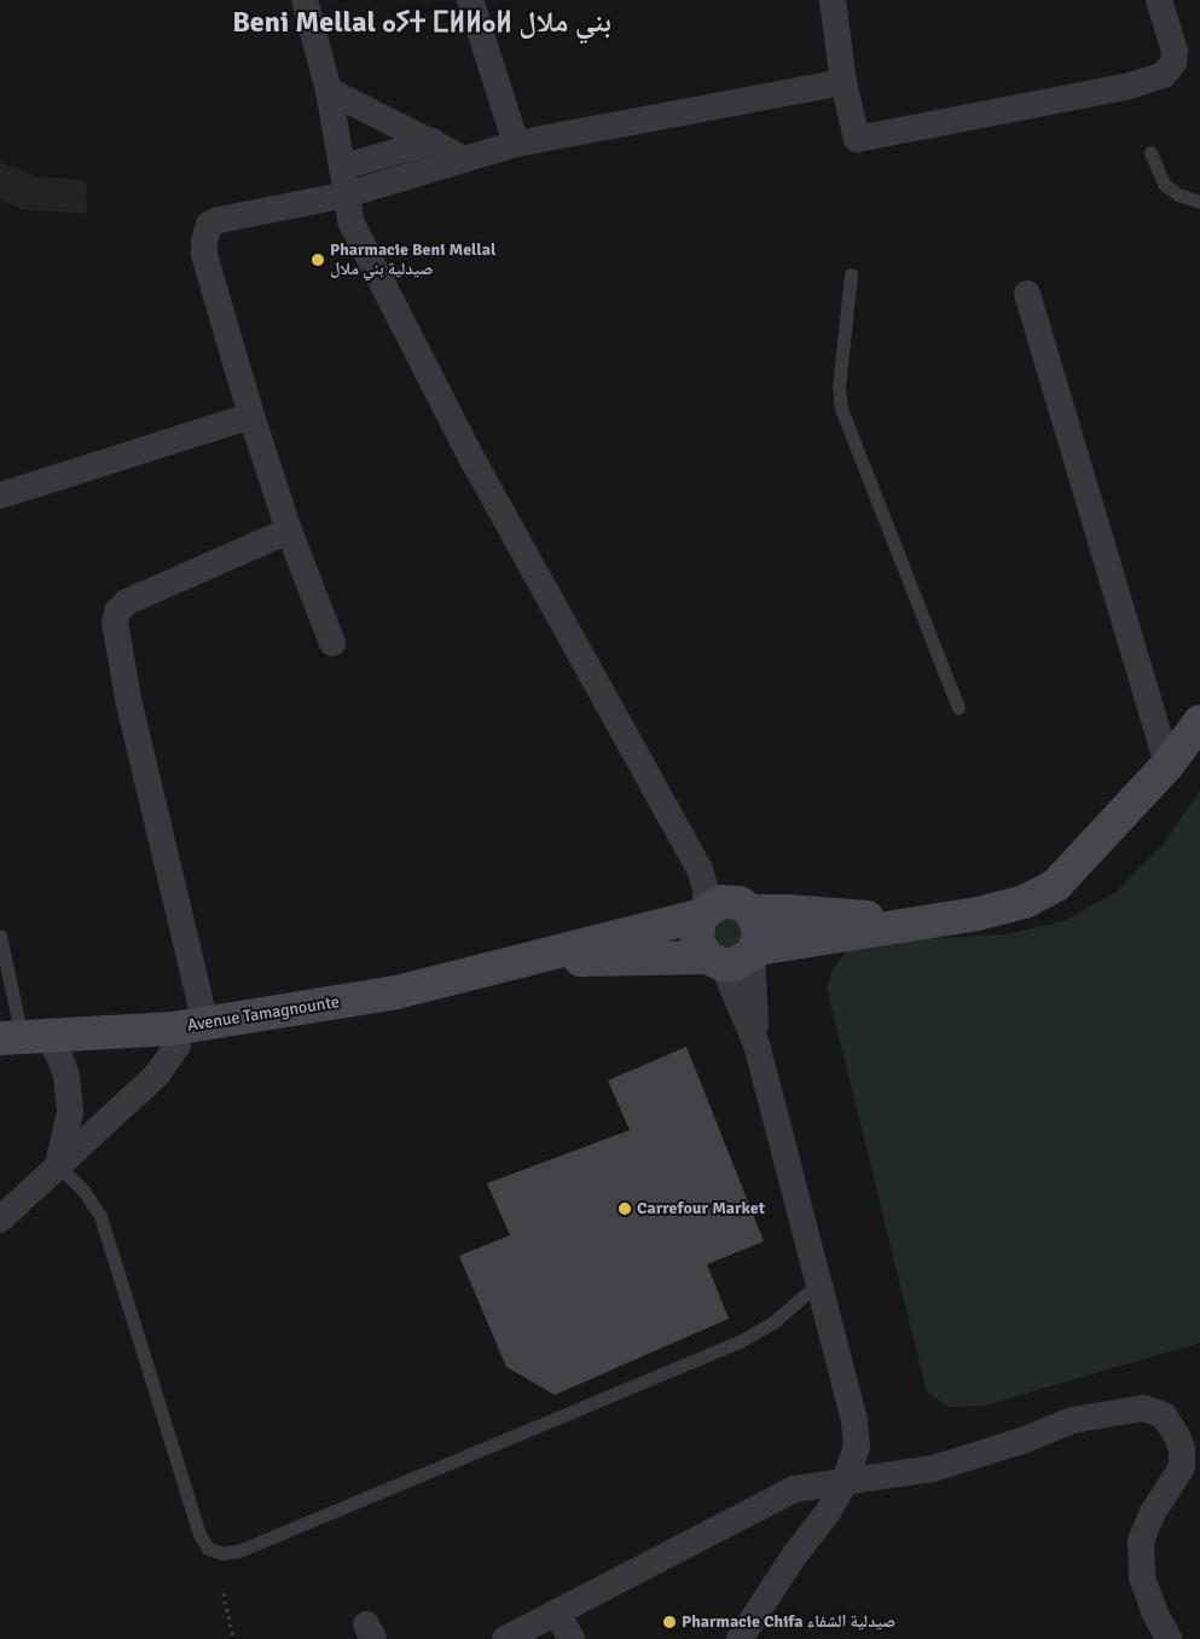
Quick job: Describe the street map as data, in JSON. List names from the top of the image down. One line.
{"streets":{"street":["Avenue Tamagnounte"]},"districts":["Beni Mellal ⴰⵢⵜ ⵎⵍⵍⴰⵍ بني ملال"],"places":["Pharmacie Beni Mellal صيدلية بني ملال","Carrefour Market","Pharmacie Chifa صيدلية الشفاء"]}
